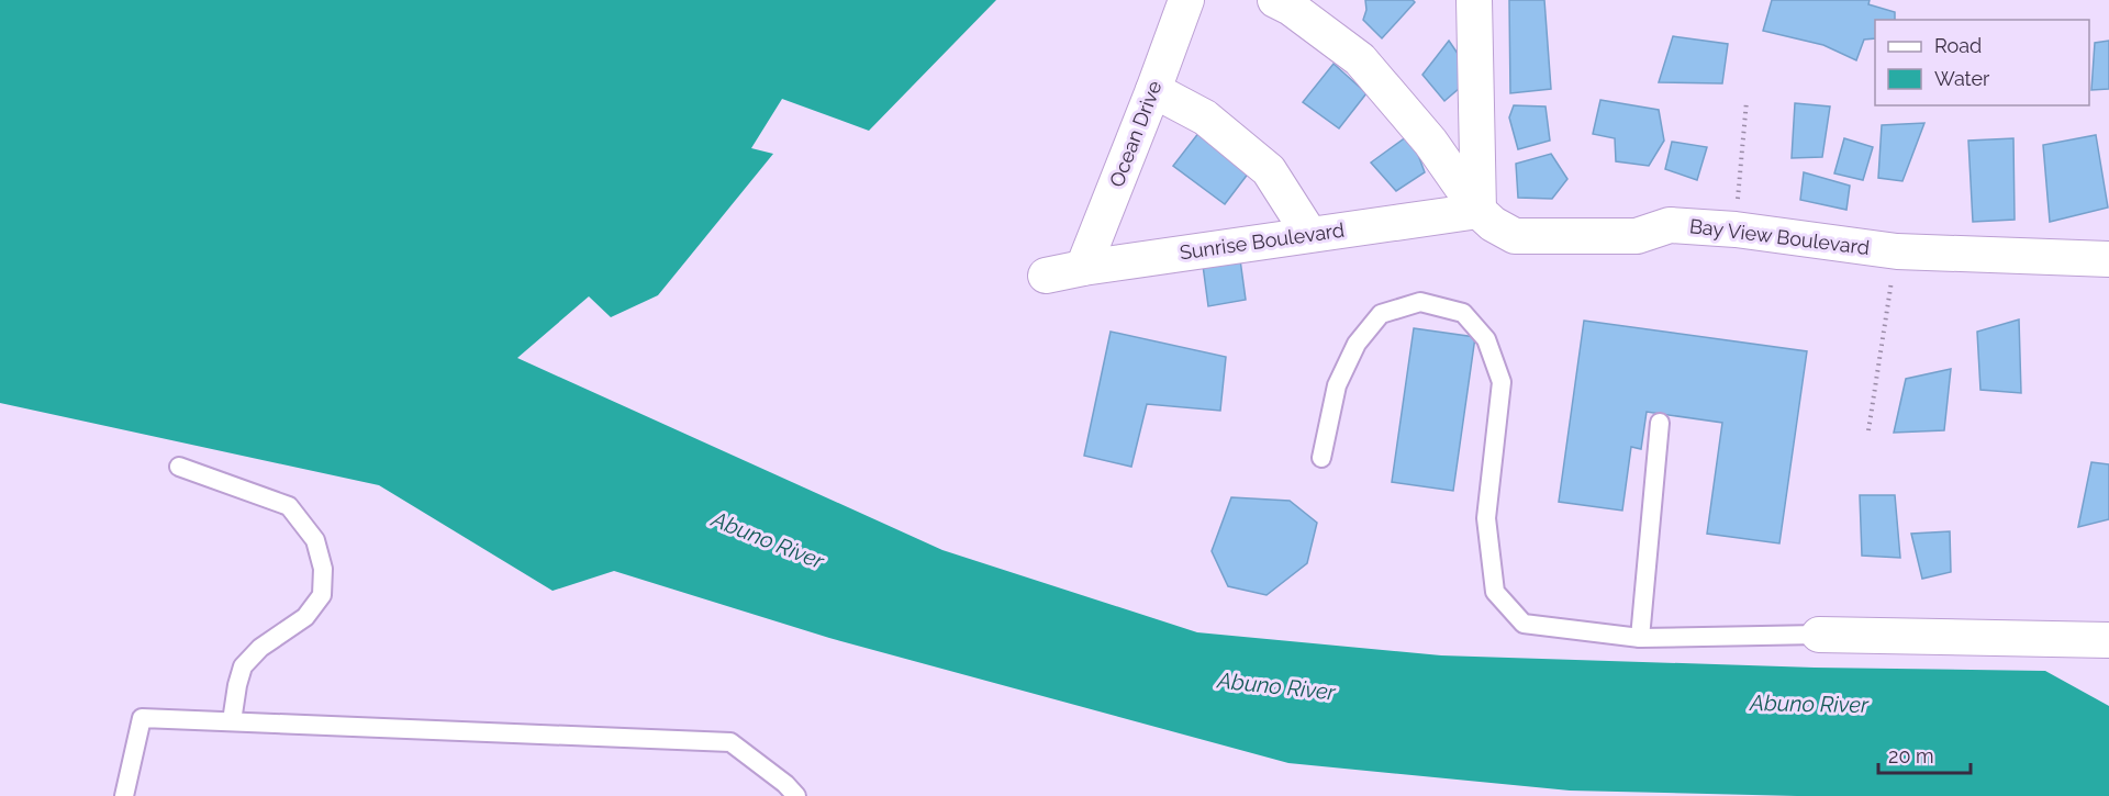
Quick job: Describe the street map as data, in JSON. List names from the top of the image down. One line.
{"streets":{"street":["Ocean Drive","Bay View Boulevard","Sunrise Boulevard"]},"crossings":[["Ocean Drive","Sunrise Boulevard"],["Bay View Boulevard","Sunrise Boulevard"]],"water":["Abuno River"],"legend":["Road","Water"],"scale_bar":"20 m"}
